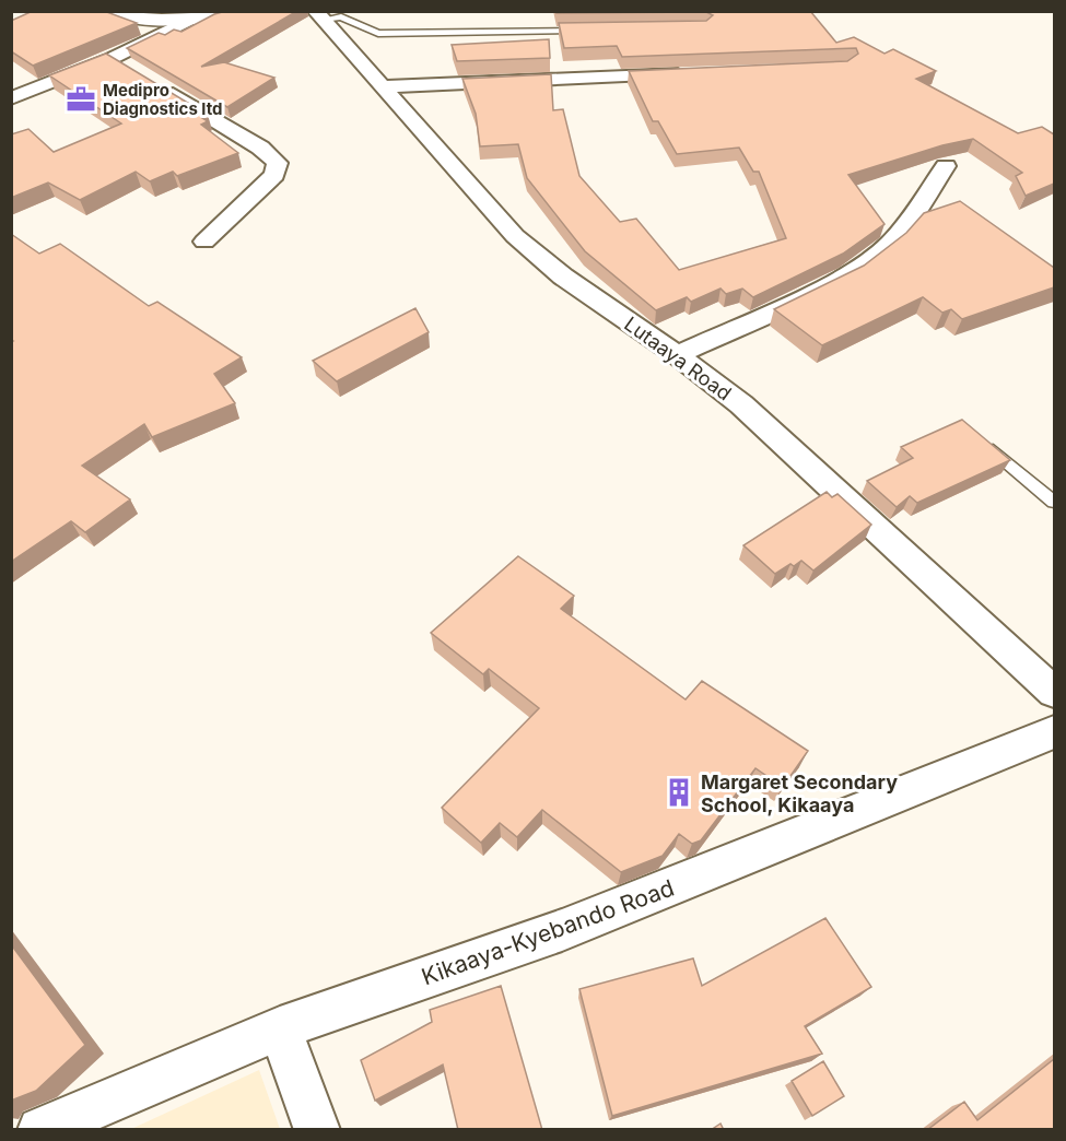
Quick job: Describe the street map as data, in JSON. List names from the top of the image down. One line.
{"streets":{"street":["Lutaaya Road","Kikaaya-Kyebando Road"]},"places":{"office":["Medipro Diagnostics ltd"],"building":["Margaret Secondary School, Kikaaya"]}}
